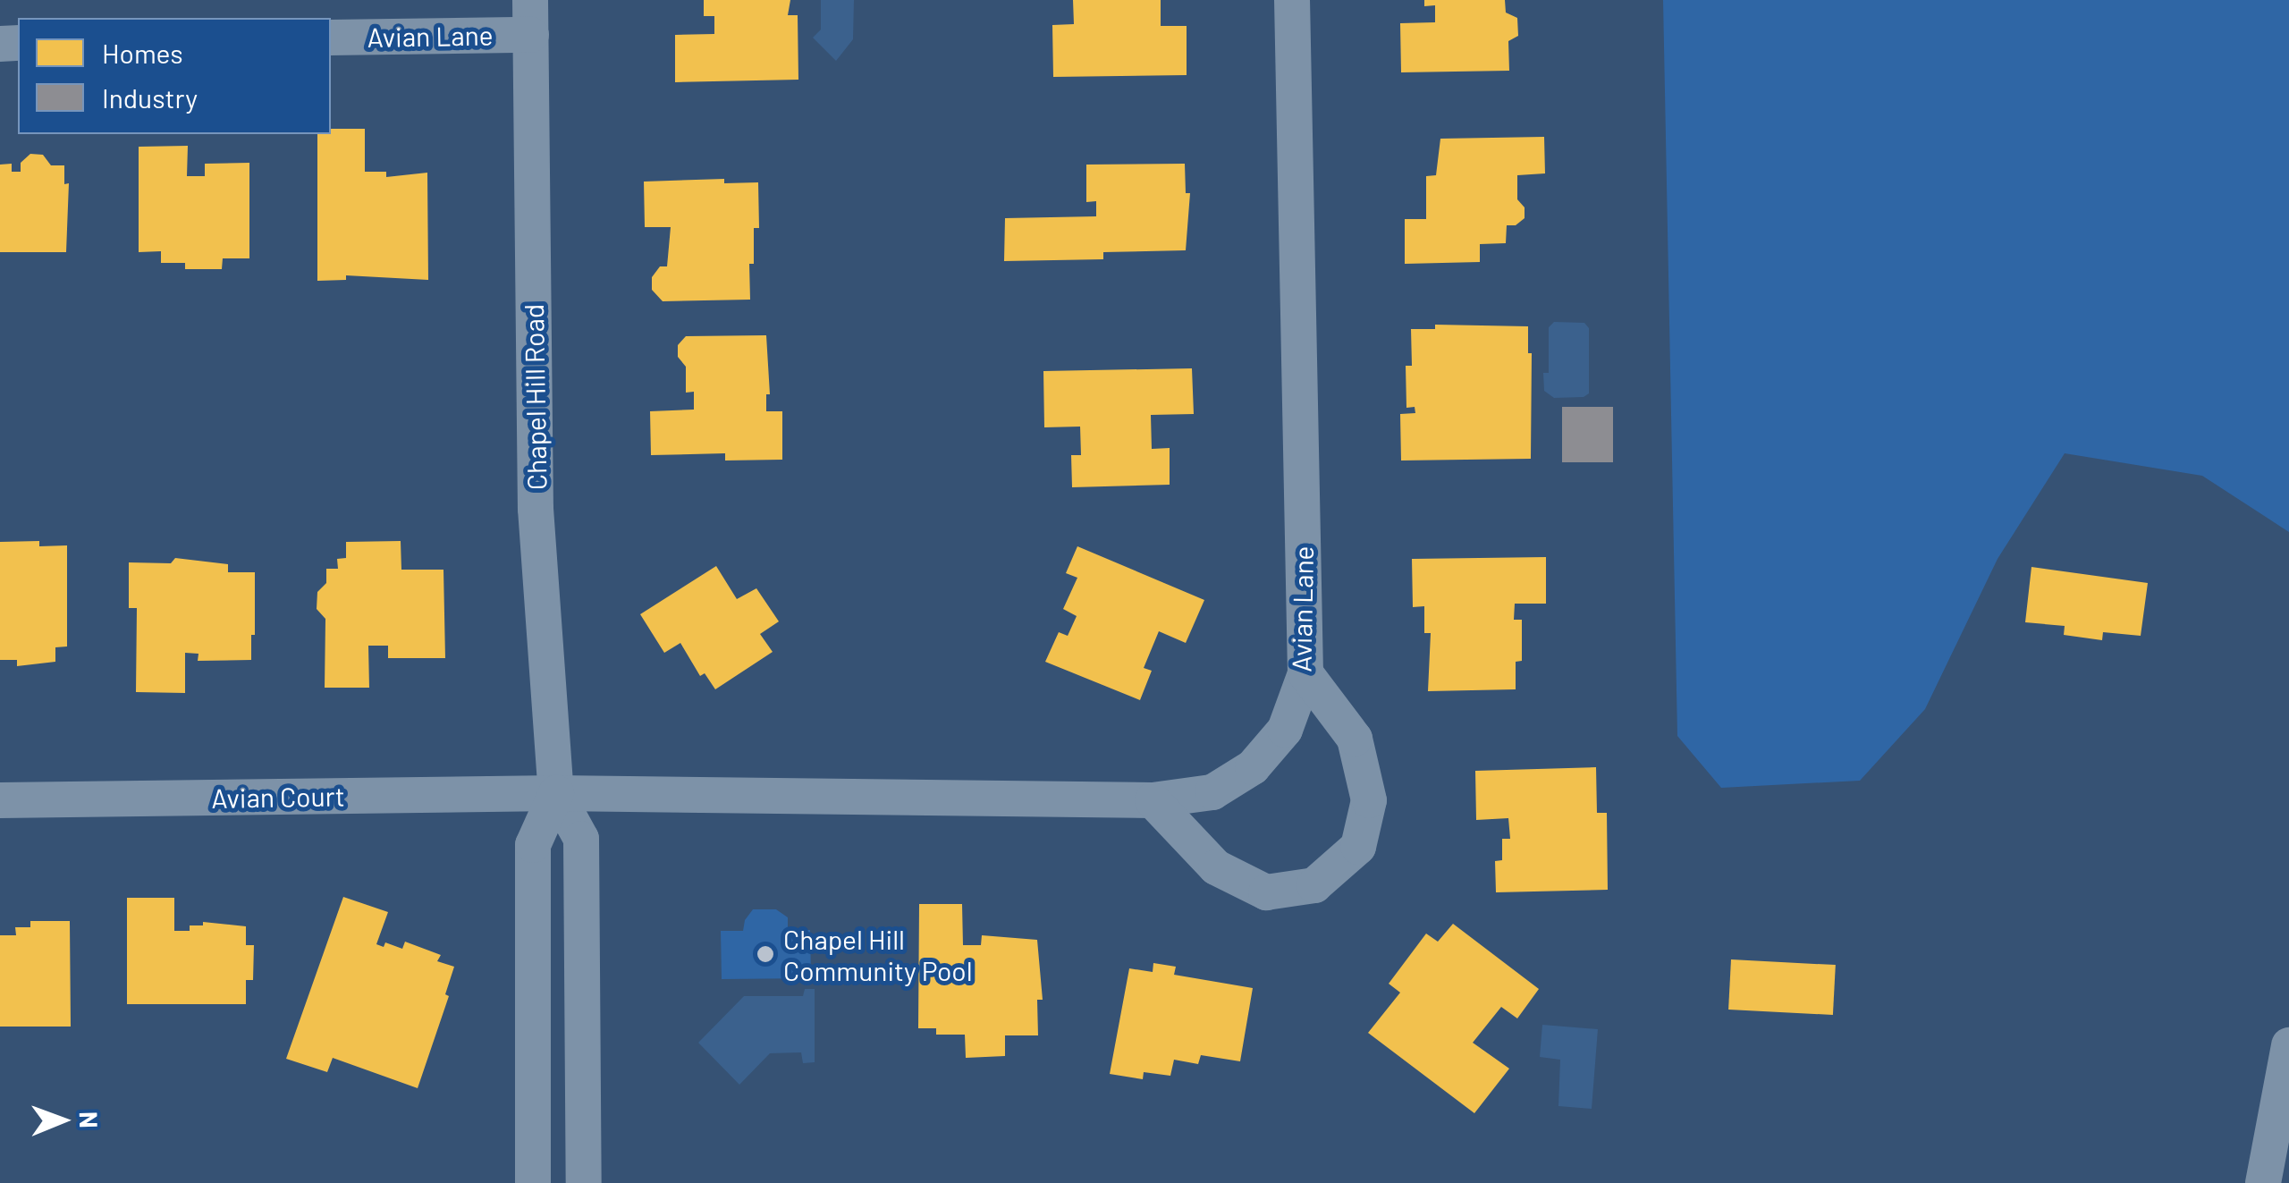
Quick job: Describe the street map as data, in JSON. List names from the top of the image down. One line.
{"streets":{"street":["Avian Lane","Chapel Hill Road","Avian Court"]},"crossings":[["Avian Lane","Chapel Hill Road"],["Avian Lane","Avian Court"],["Chapel Hill Road","Avian Court"]],"places":["Chapel Hill Community Pool"],"legend":["Homes","Industry"],"north":"right"}
